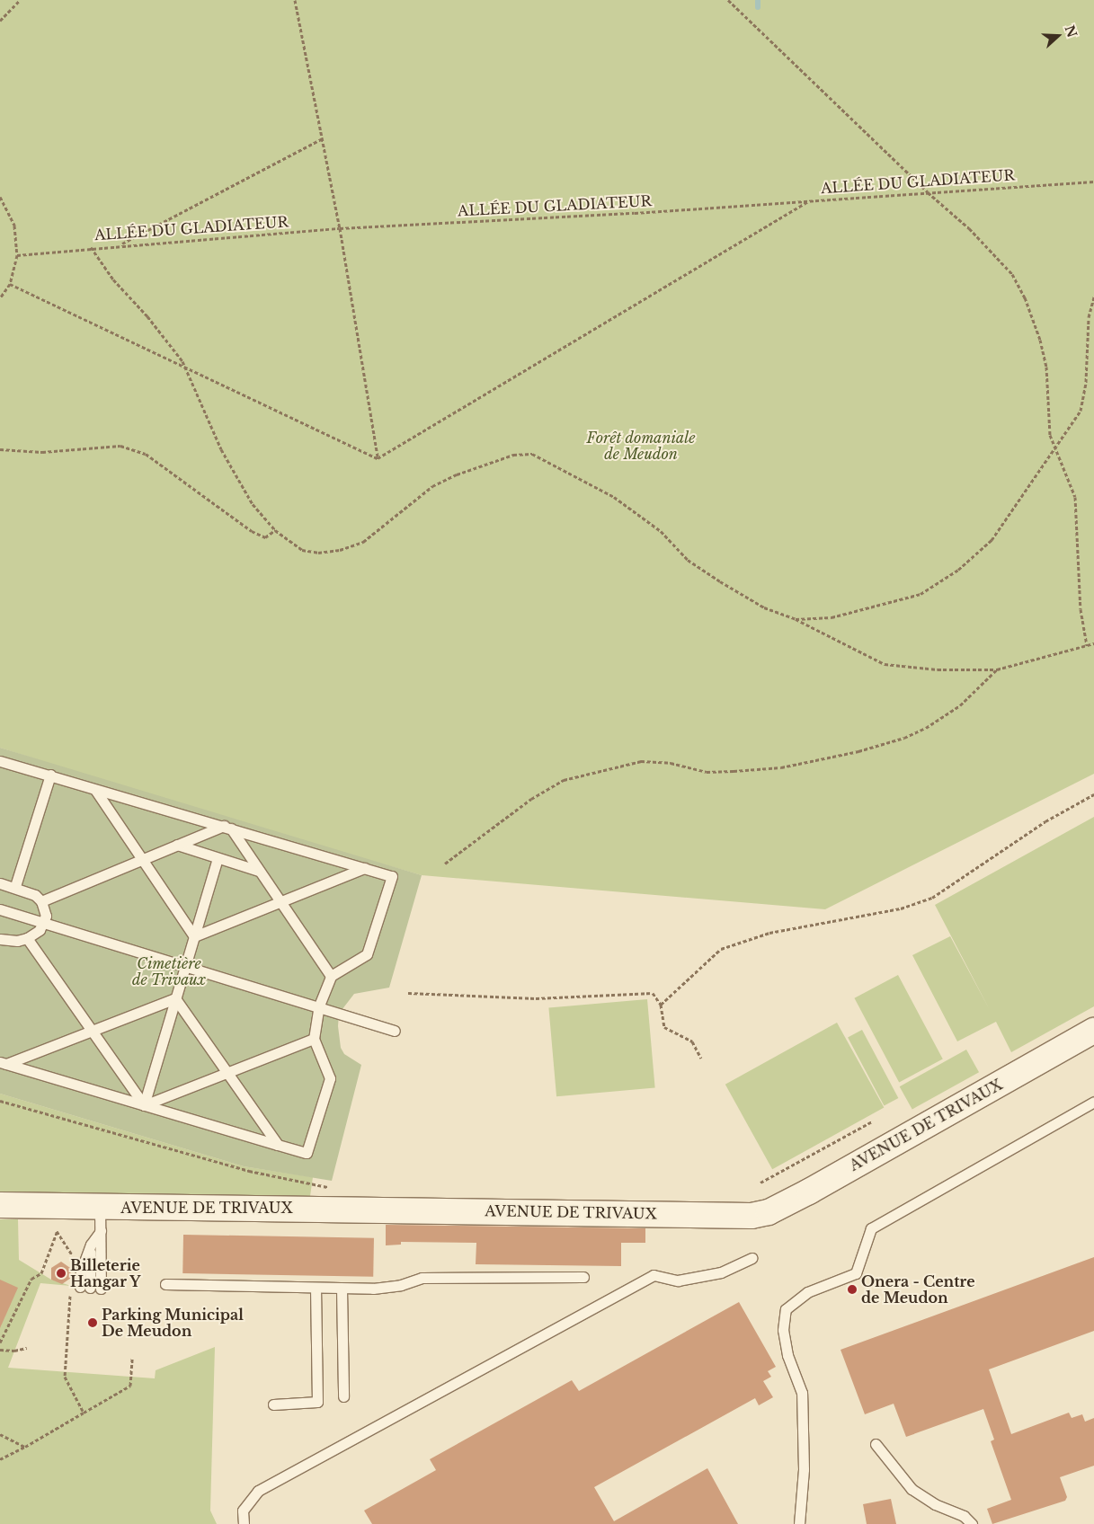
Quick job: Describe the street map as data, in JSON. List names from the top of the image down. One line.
{"streets":{"main road":["AVENUE DE TRIVAUX"],"path":["ALLÉE DU GLADIATEUR"]},"parks":["Forêt domaniale de Meudon","Cimetière de Trivaux"],"places":["Billeterie Hangar Y","Onera - Centre de Meudon","Parking Municipal De Meudon"],"north":"right"}
